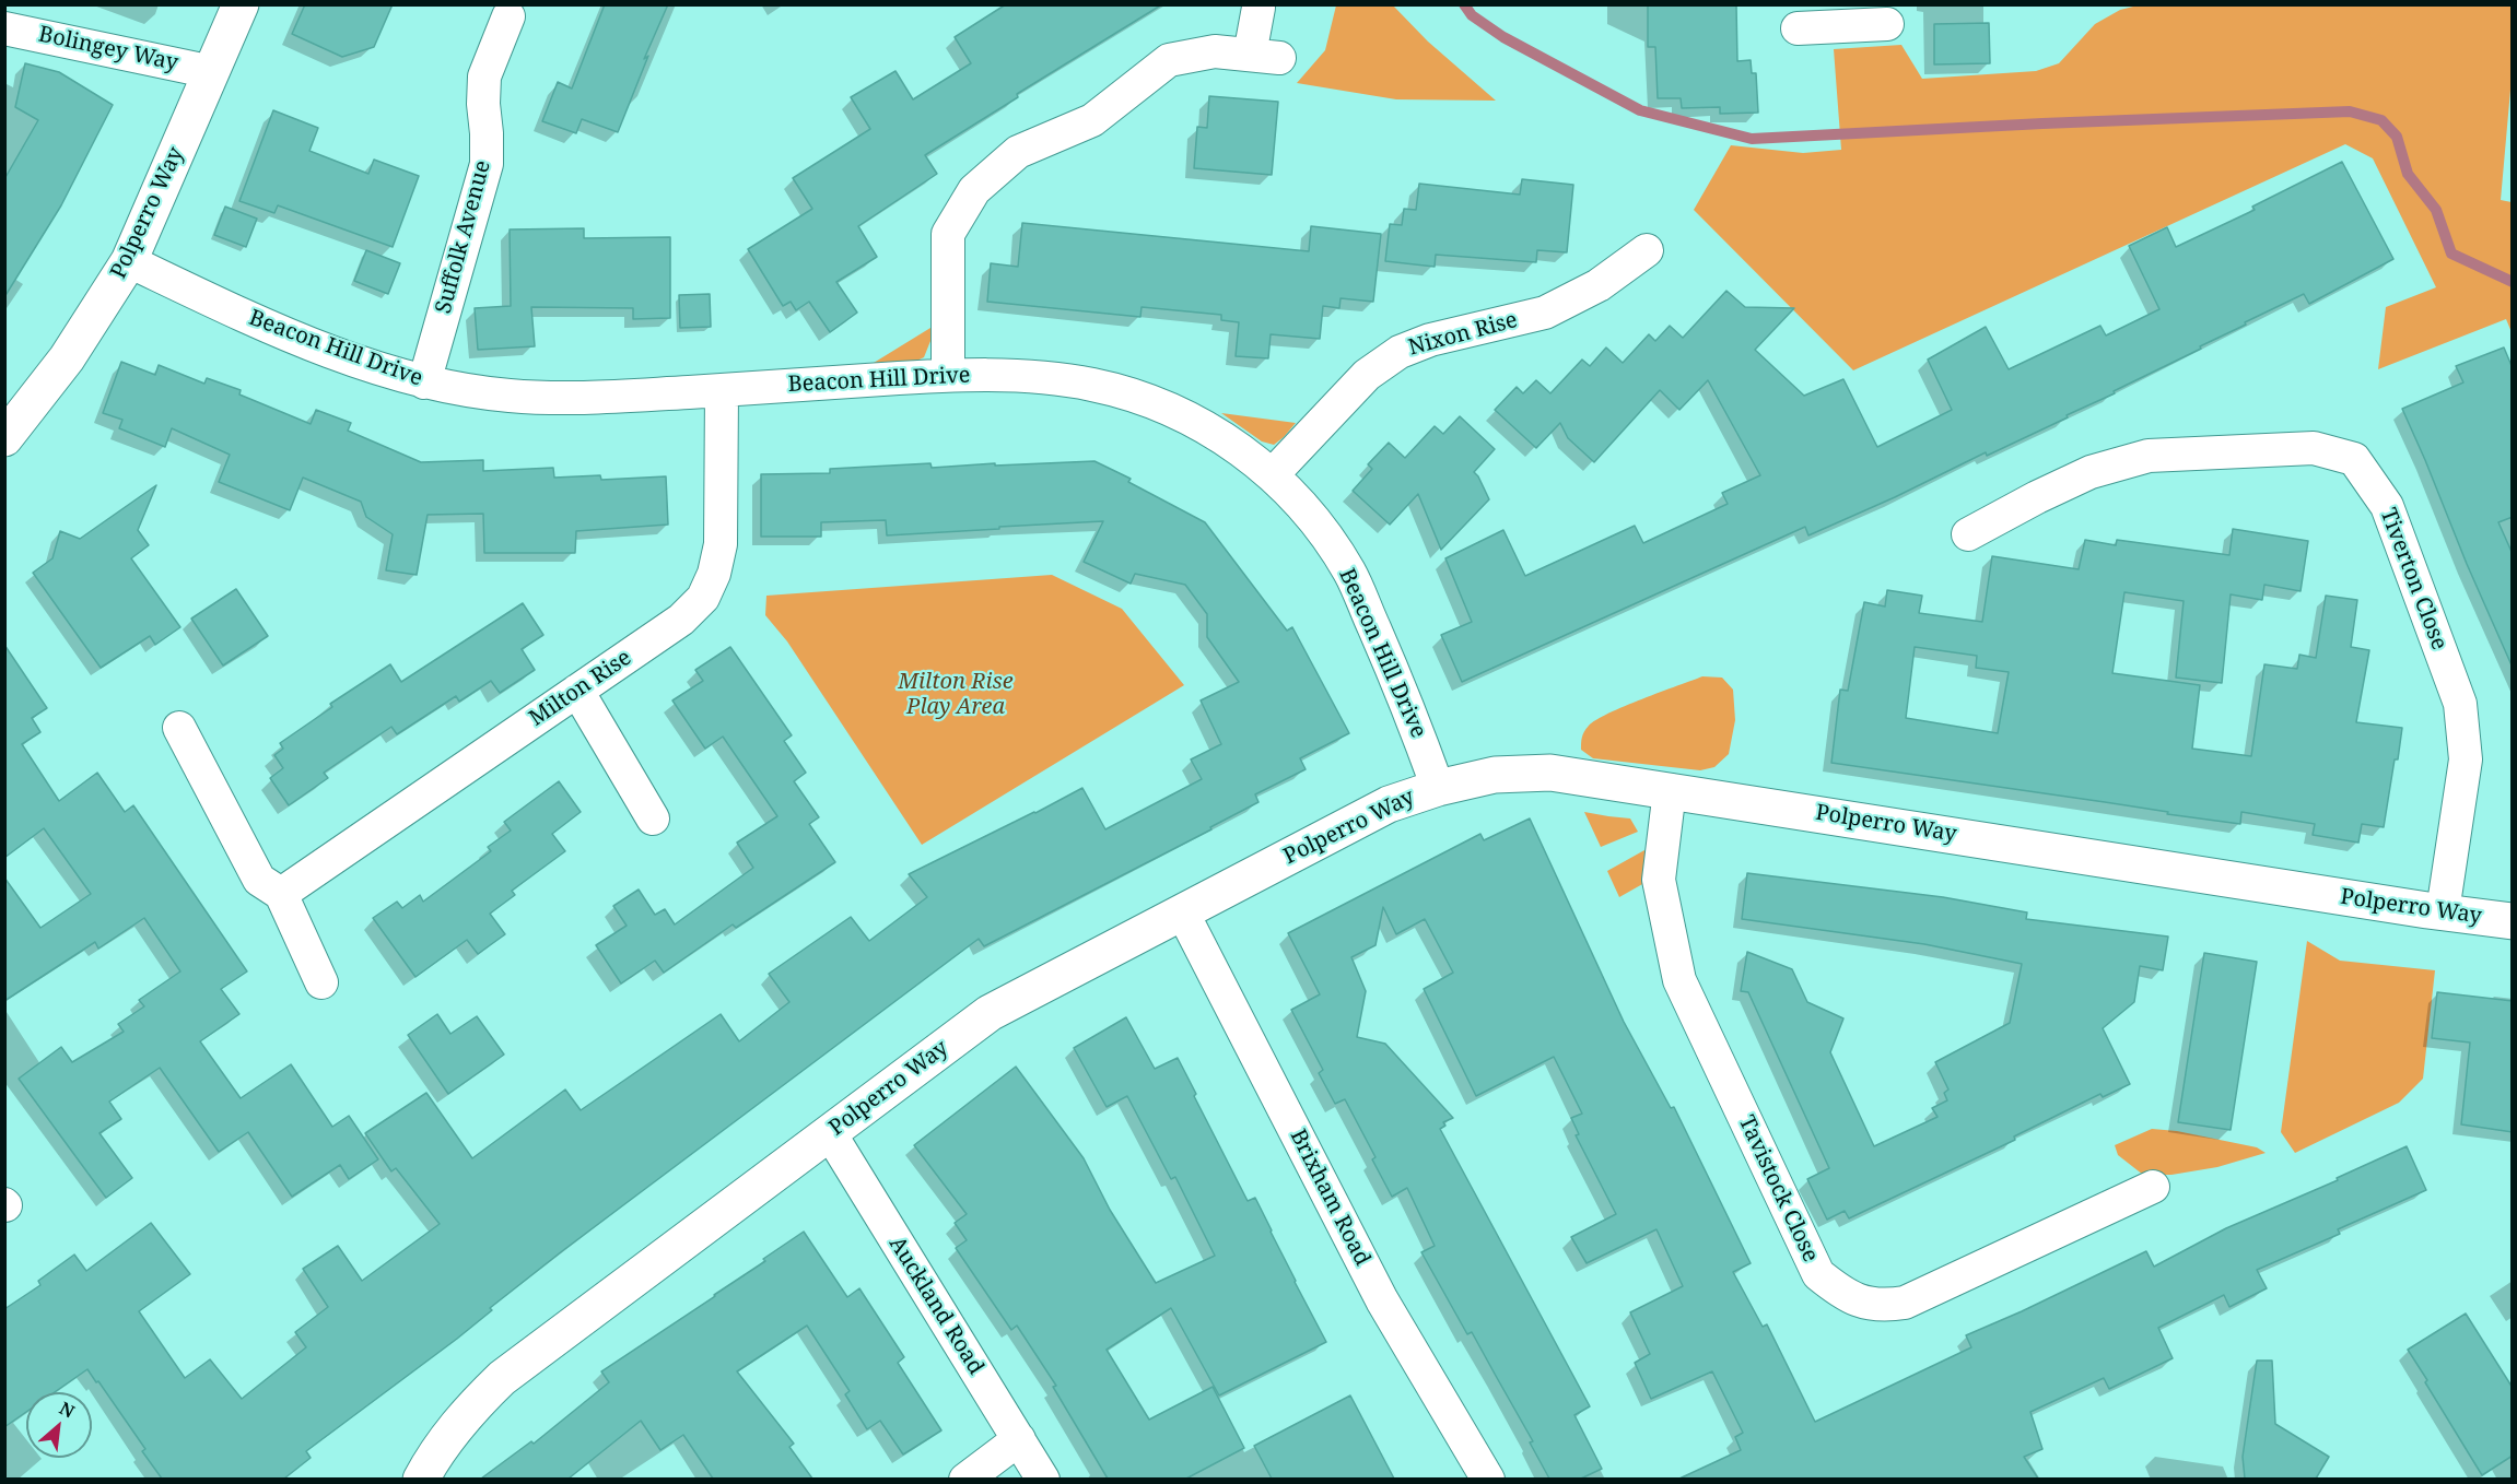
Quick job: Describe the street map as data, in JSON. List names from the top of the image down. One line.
{"streets":{"street":["Bolingey Way","Polperro Way","Suffolk Avenue","Nixon Rise","Beacon Hill Drive","Tiverton Close","Milton Rise","Tavistock Close","Brixham Road","Auckland Road"]},"crossings":[["Bolingey Way","Polperro Way"],["Polperro Way","Beacon Hill Drive"],["Polperro Way","Tiverton Close"],["Polperro Way","Tavistock Close"],["Polperro Way","Brixham Road"],["Polperro Way","Auckland Road"],["Suffolk Avenue","Beacon Hill Drive"],["Nixon Rise","Beacon Hill Drive"],["Beacon Hill Drive","Milton Rise"]],"parks":["Milton Rise Play Area"],"north":"top right"}
